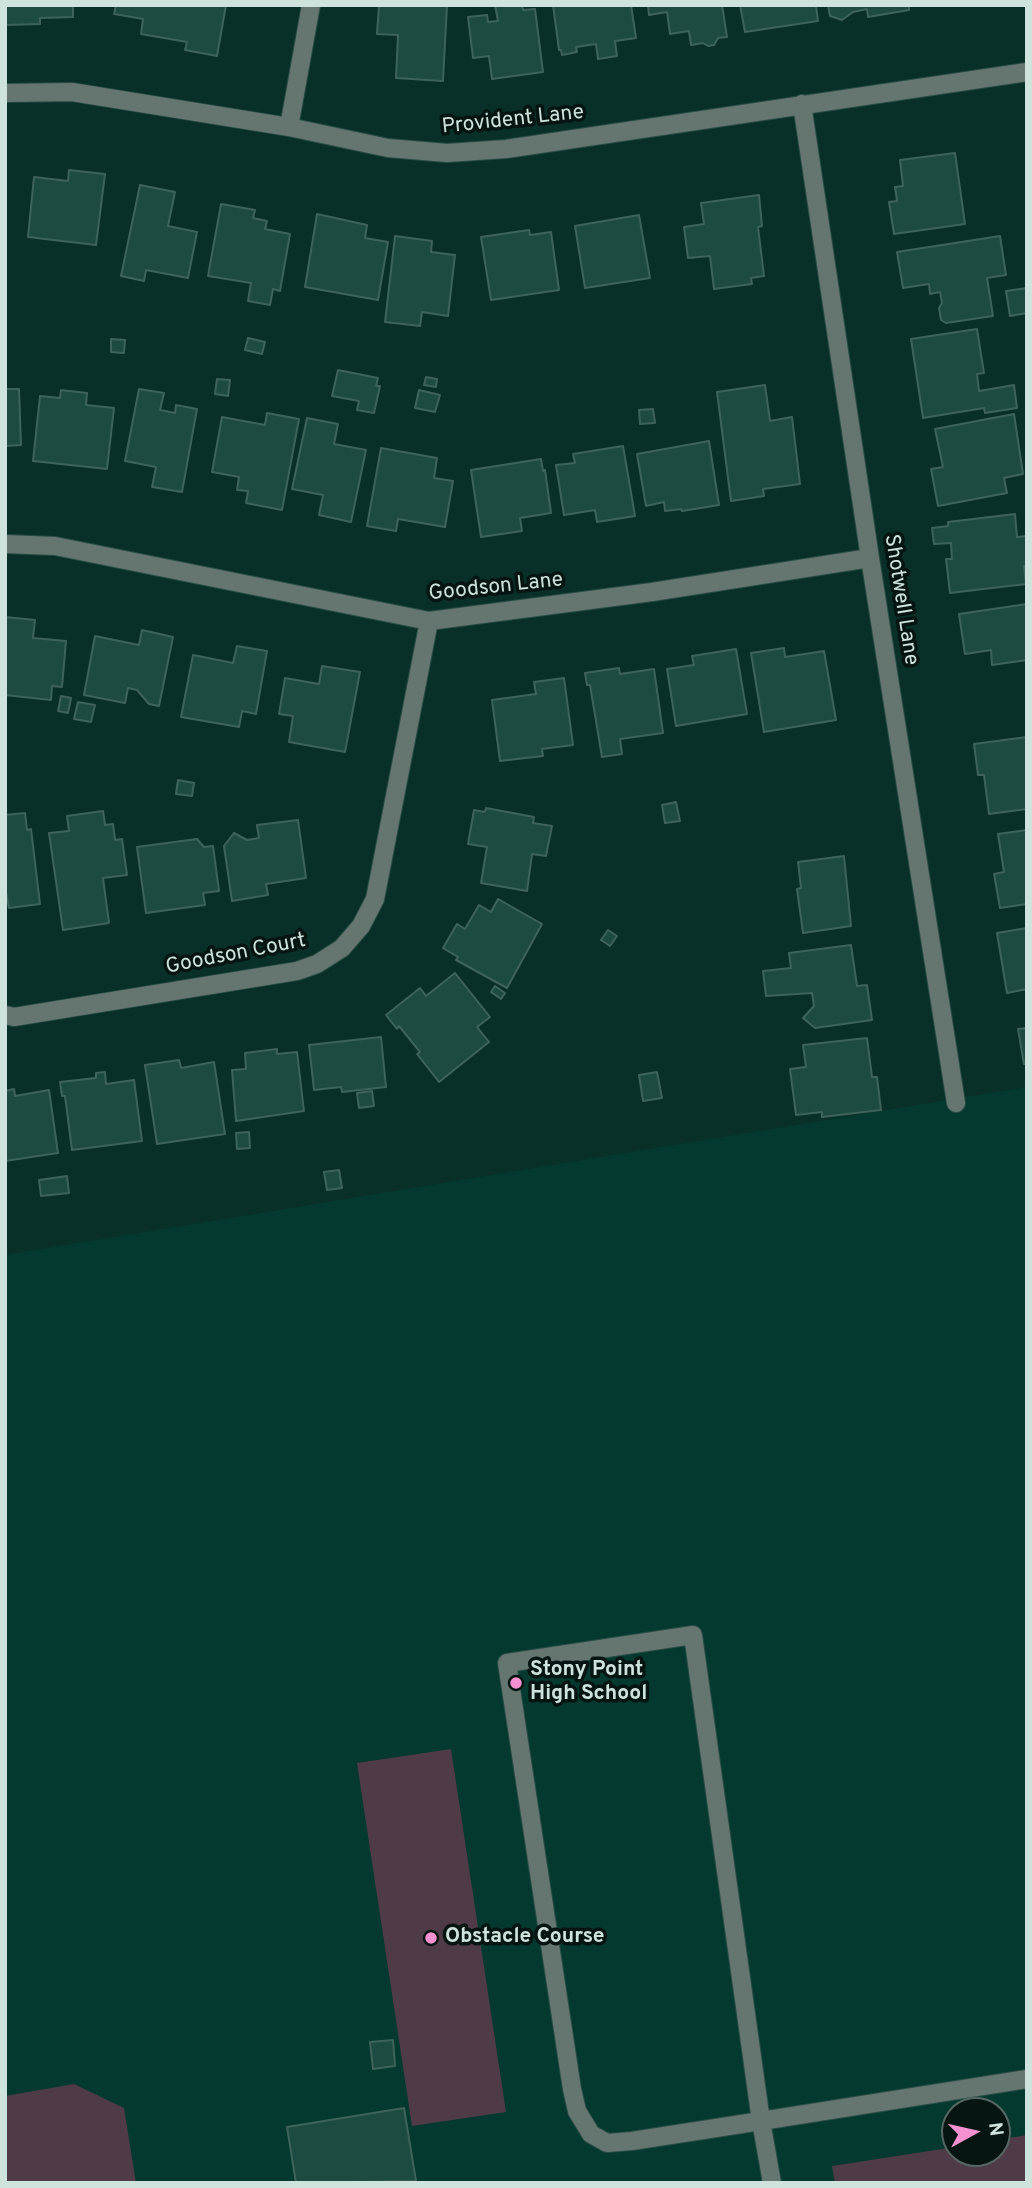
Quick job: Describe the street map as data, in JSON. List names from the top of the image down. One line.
{"streets":{"street":["Provident Lane","Goodson Lane","Shotwell Lane","Goodson Court"]},"crossings":[["Provident Lane","Shotwell Lane"],["Goodson Lane","Shotwell Lane"],["Goodson Lane","Goodson Court"]],"places":["Stony Point High School","Obstacle Course"],"north":"right"}
